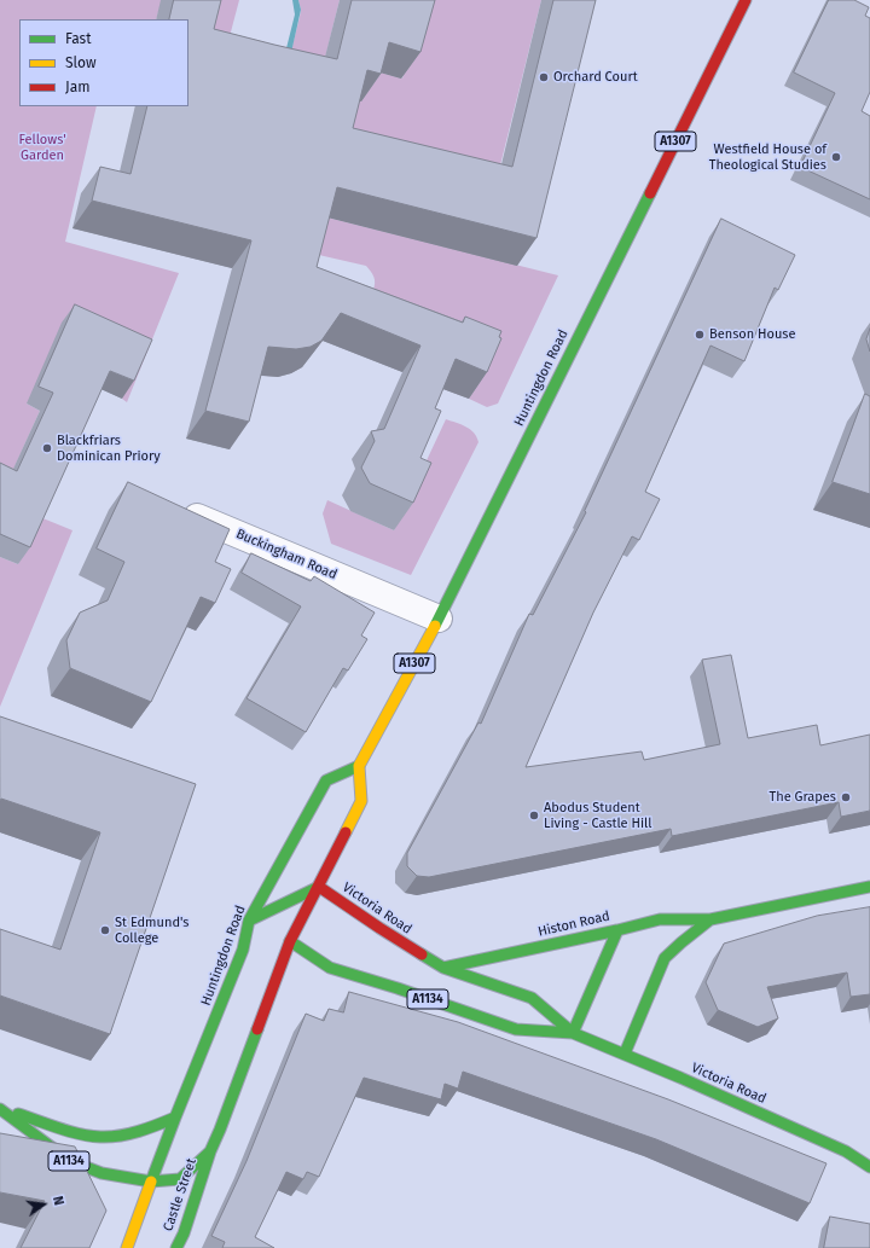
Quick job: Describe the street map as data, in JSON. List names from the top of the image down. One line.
{"streets":{"main road":["A1307","Huntingdon Road","Victoria Road","Histon Road","A1134","Castle Street"],"street":["Buckingham Road"]},"crossings":[["Huntingdon Road","Buckingham Road"],["Huntingdon Road","A1134"],["Victoria Road","Histon Road"],["Victoria Road","A1134"],["A1134","Castle Street"]],"parks":["Fellows' Garden"],"places":["Orchard Court","Westfield House of Theological Studies","Benson House","Blackfriars Dominican Priory","The Grapes","Abodus Student Living - Castle Hill","St Edmund's College"],"legend":["Fast","Slow","Jam"],"north":"right"}
